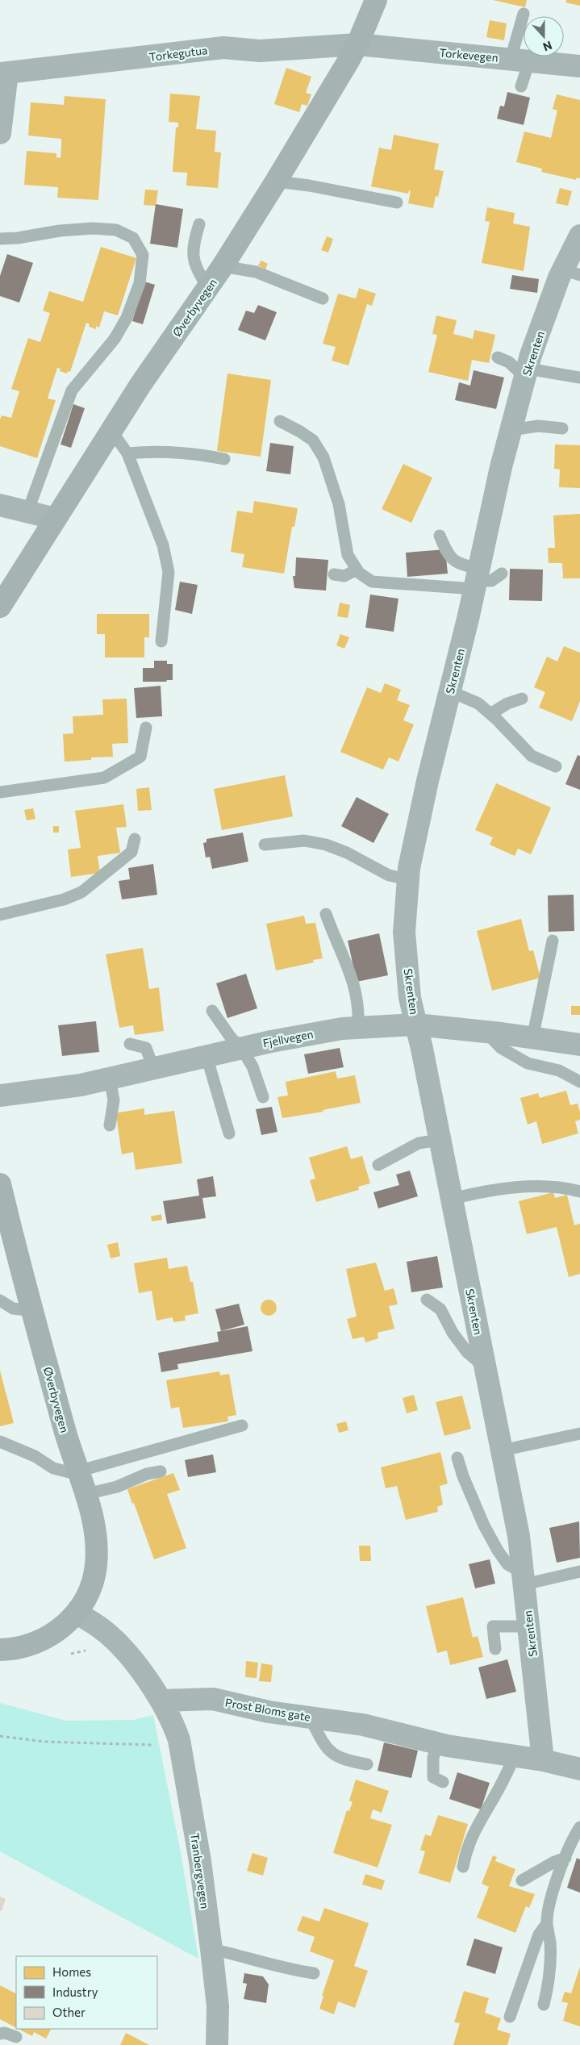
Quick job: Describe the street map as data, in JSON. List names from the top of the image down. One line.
{"streets":{"main road":["Øverbyvegen"],"street":["Torkegutua","Torkevegen","Skrenten","Fjellvegen","Prost Bloms gate","Tranbergvegen"]},"crossings":[["Torkegutua","Torkevegen"],["Torkegutua","Øverbyvegen"],["Torkevegen","Øverbyvegen"],["Skrenten","Fjellvegen"],["Skrenten","Prost Bloms gate"],["Prost Bloms gate","Tranbergvegen"]],"legend":["Homes","Industry","Other"],"north":"bottom"}
